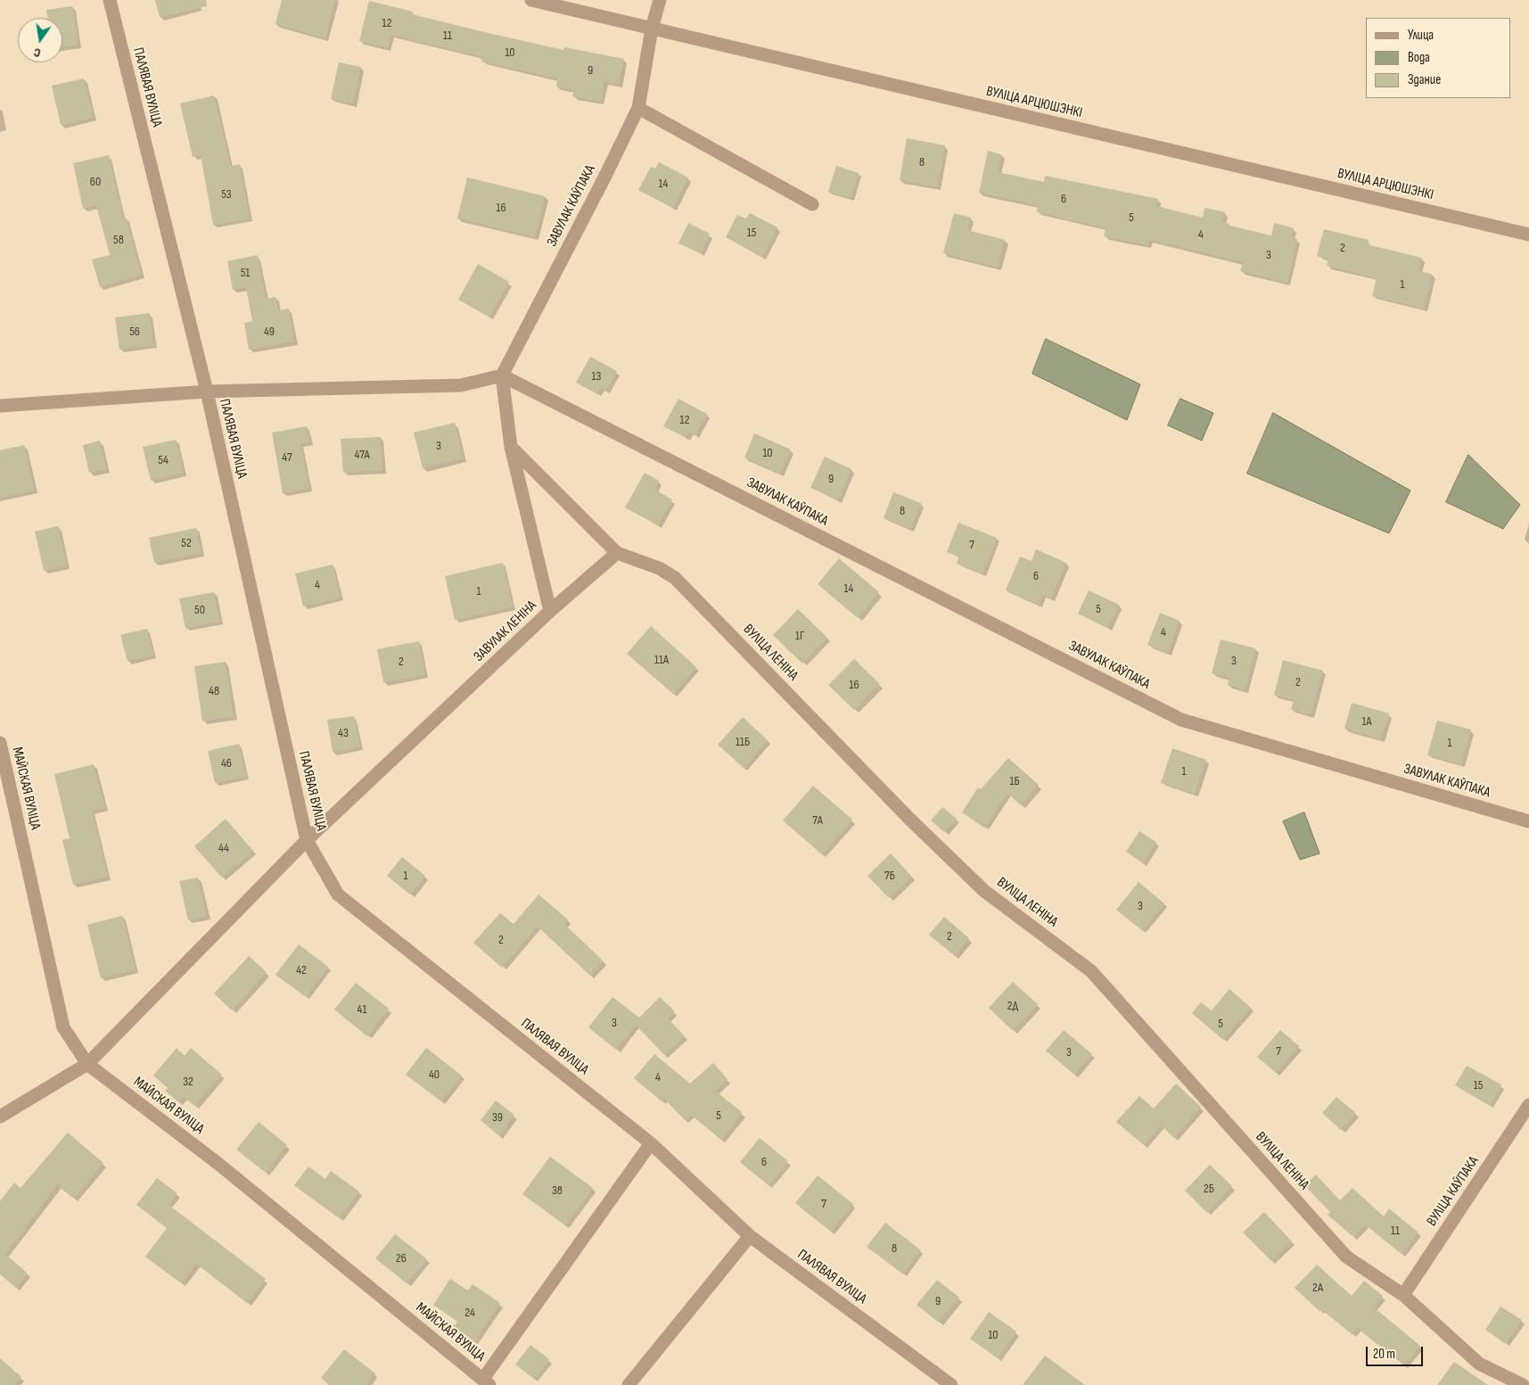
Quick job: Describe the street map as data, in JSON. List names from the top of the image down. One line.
{"streets":{"street":["ПАЛЯВАЯ ВУЛІЦА","ВУЛІЦА АРЦЮШЭНКІ","ЗАВУЛАК КАЎПАКА","ЗАВУЛАК ЛЕНІНА","ВУЛІЦА ЛЕНІНА","МАЙСКАЯ ВУЛІЦА","ВУЛІЦА КАЎПАКА"]},"crossings":[["ПАЛЯВАЯ ВУЛІЦА","ЗАВУЛАК ЛЕНІНА"],["ВУЛІЦА АРЦЮШЭНКІ","ЗАВУЛАК КАЎПАКА"],["ЗАВУЛАК КАЎПАКА","ЗАВУЛАК ЛЕНІНА"],["ЗАВУЛАК ЛЕНІНА","ВУЛІЦА ЛЕНІНА"],["ЗАВУЛАК ЛЕНІНА","МАЙСКАЯ ВУЛІЦА"],["ВУЛІЦА ЛЕНІНА","ВУЛІЦА КАЎПАКА"]],"house_numbers":["12","11","10","9","8","60","14","53","6","16","5","15","4","58","2","3","51","1","56","49","13","12","3","10","47А","47","54","9","8","52","7","6","4","14","1","5","50","4","1Г","11А","3","2","2","16","48","1А","43","11Б","1","46","1","1Б","7А","44","1","7Б","3","2","2","42","2Д","41","3","5","7","3","40","4","32","15","5","39","6","2Б","38","7","11","8","26","2А","9","24","10"],"legend":["Улица","Вода","Здание"],"scale_bar":"20 m","north":"bottom"}
